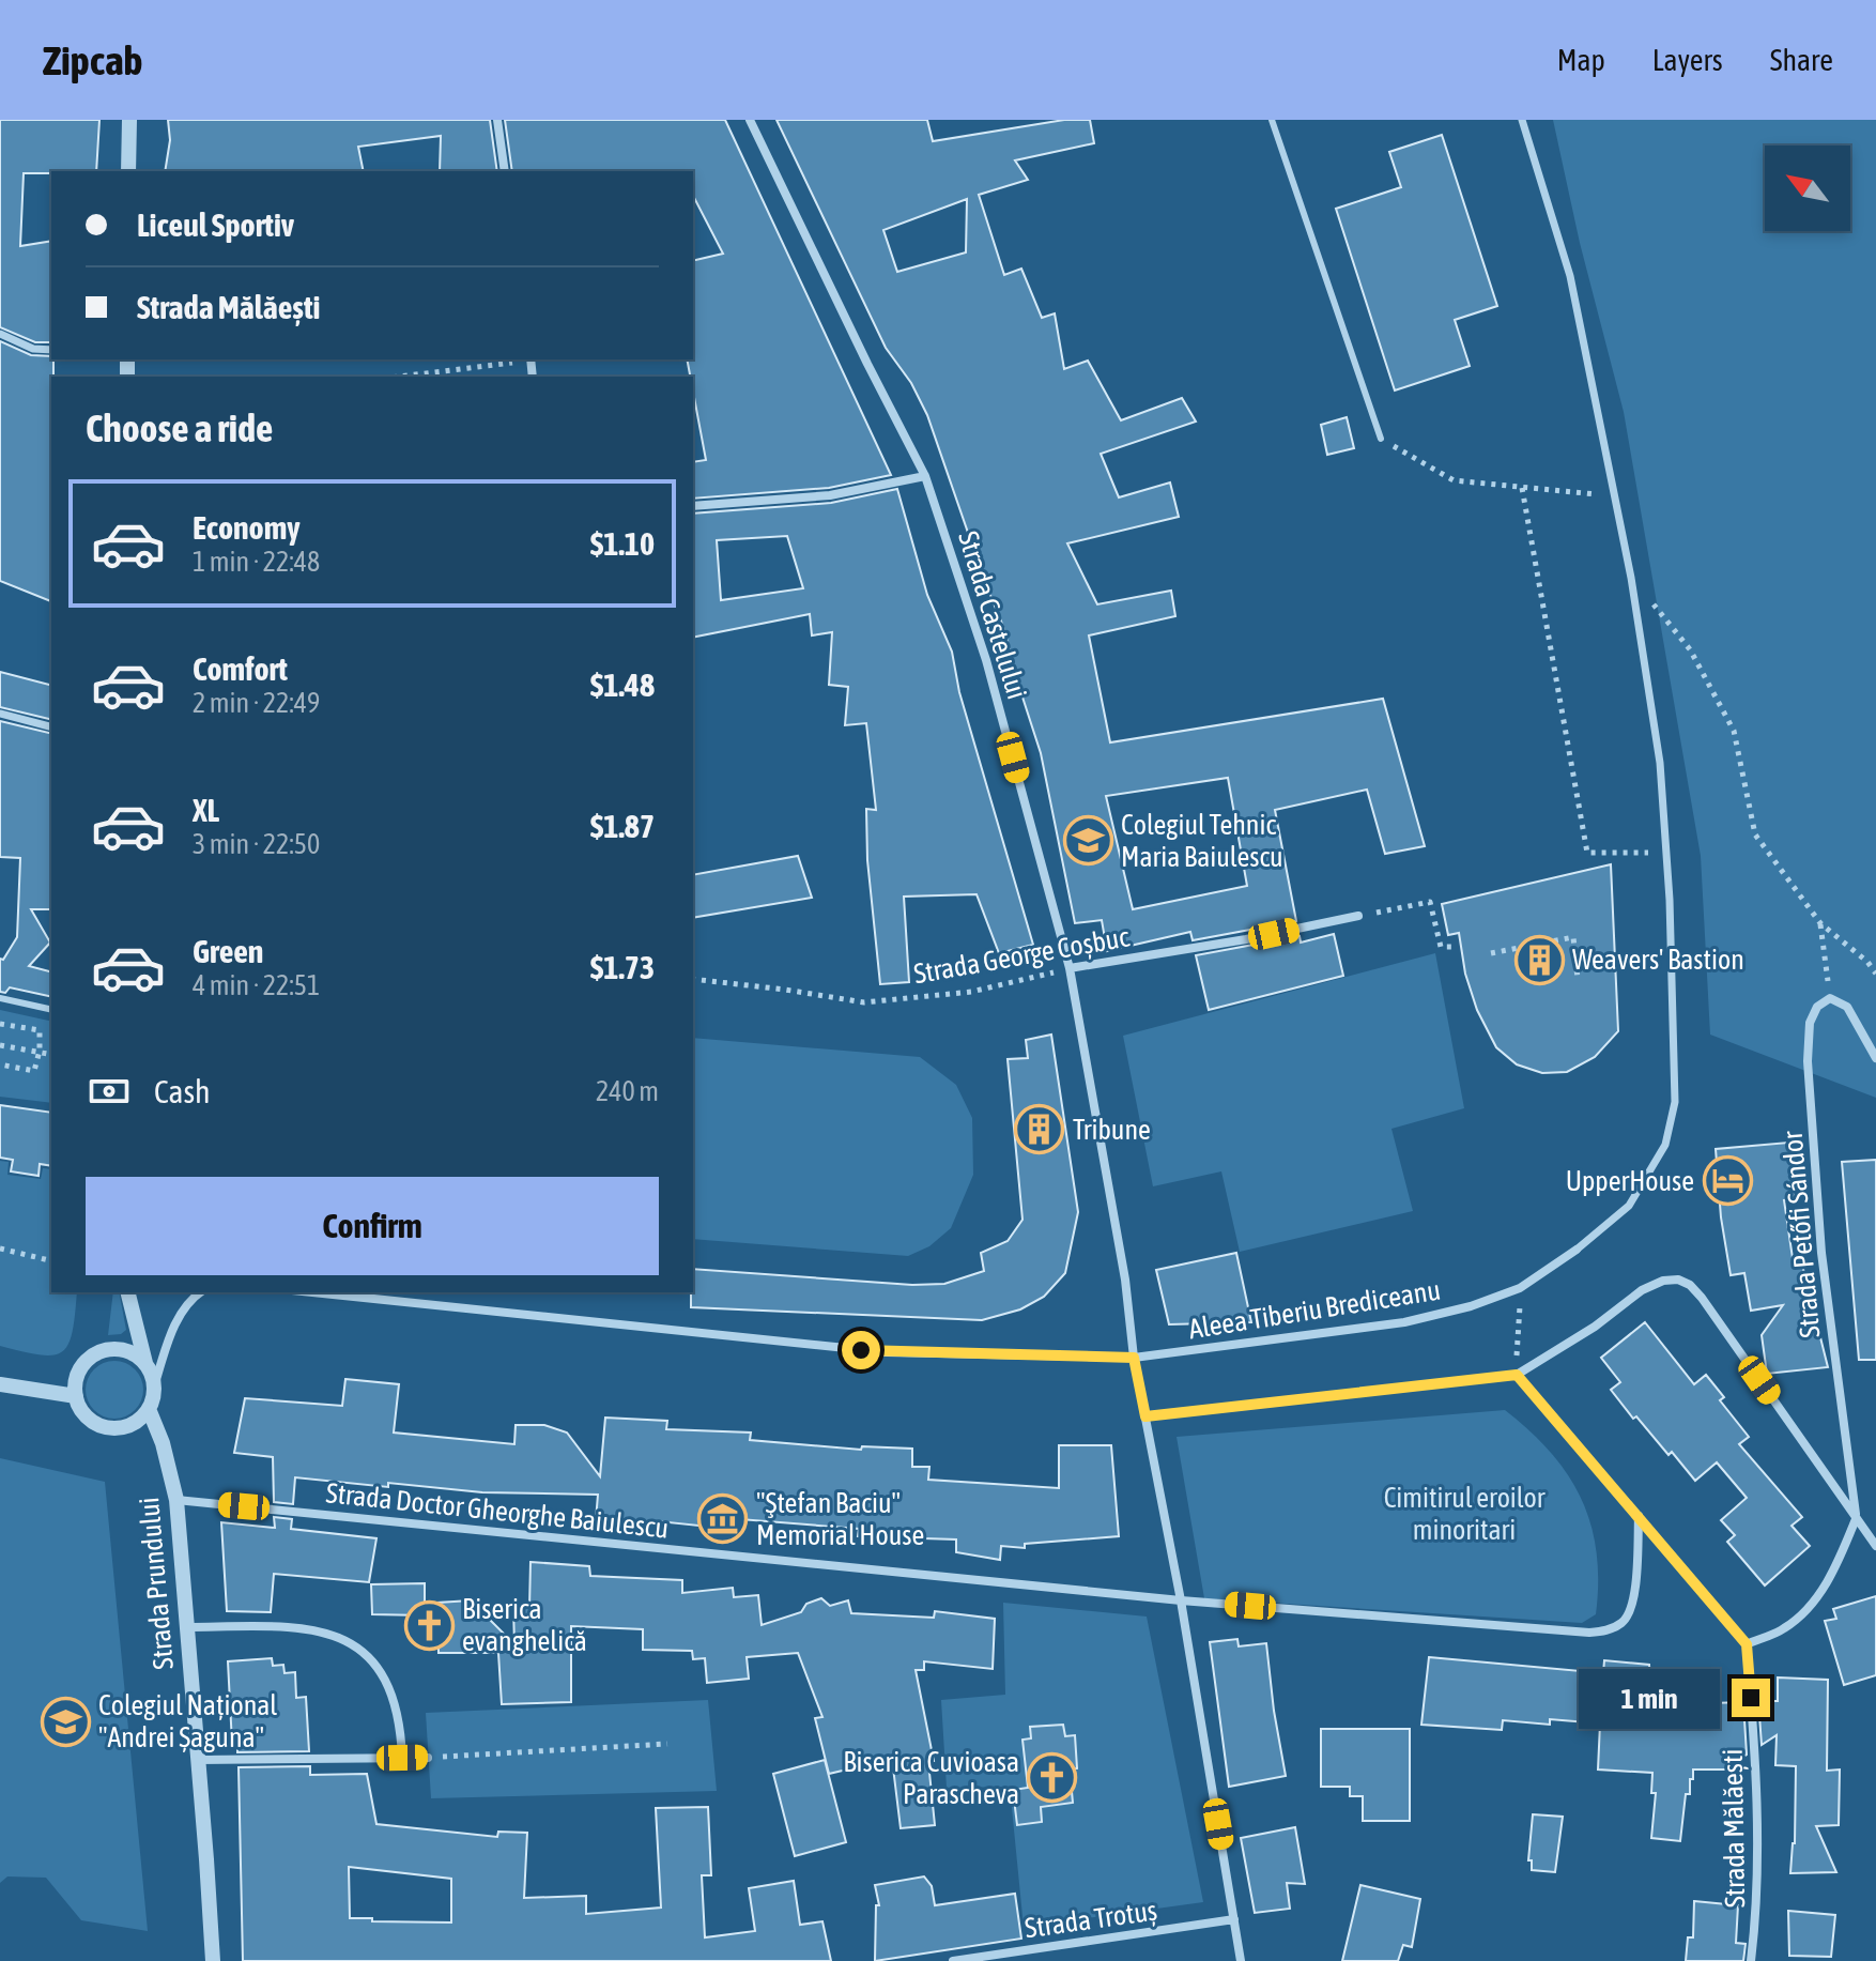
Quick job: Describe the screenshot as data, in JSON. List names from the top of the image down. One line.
{"streets":{"street":["Strada Castelului","Strada George Coșbuc","Strada Petőfi Sándor","Aleea Tiberiu Brediceanu","Strada Doctor Gheorghe Baiulescu","Strada Prundului","Strada Mălăești","Strada Trotuș"]},"crossings":[["Strada Castelului","Strada George Coșbuc"],["Strada Castelului","Aleea Tiberiu Brediceanu"],["Strada Castelului","Strada Doctor Gheorghe Baiulescu"],["Strada Castelului","Strada Trotuș"],["Strada Doctor Gheorghe Baiulescu","Strada Prundului"]],"parks":["Cimitirul eroilor minoritari"],"places":{"school or university":["Colegiul Tehnic Maria Baiulescu","Colegiul Național \"Andrei Șaguna\""],"building":["Weavers' Bastion","Tribune"],"hotel":["UpperHouse"],"museum":["\"Ştefan Baciu\" Memorial House"],"church":["Biserica evanghelică","Biserica Cuvioasa Parascheva"]},"north":"top left","page":{"header":"Zipcab","nav":["Map","Layers","Share"],"banner":["Liceul Sportiv","Strada Mălăești"],"heading":"Choose a ride","list":[{"name":"Economy","note":"1 min · 22:48","value":"$1.10"},{"name":"Comfort","note":"2 min · 22:49","value":"$1.48"},{"name":"XL","note":"3 min · 22:50","value":"$1.87"},{"name":"Green","note":"4 min · 22:51","value":"$1.73"}],"pay":["Cash","240 m"],"buttons":"Confirm","bubble":"1 min"}}
